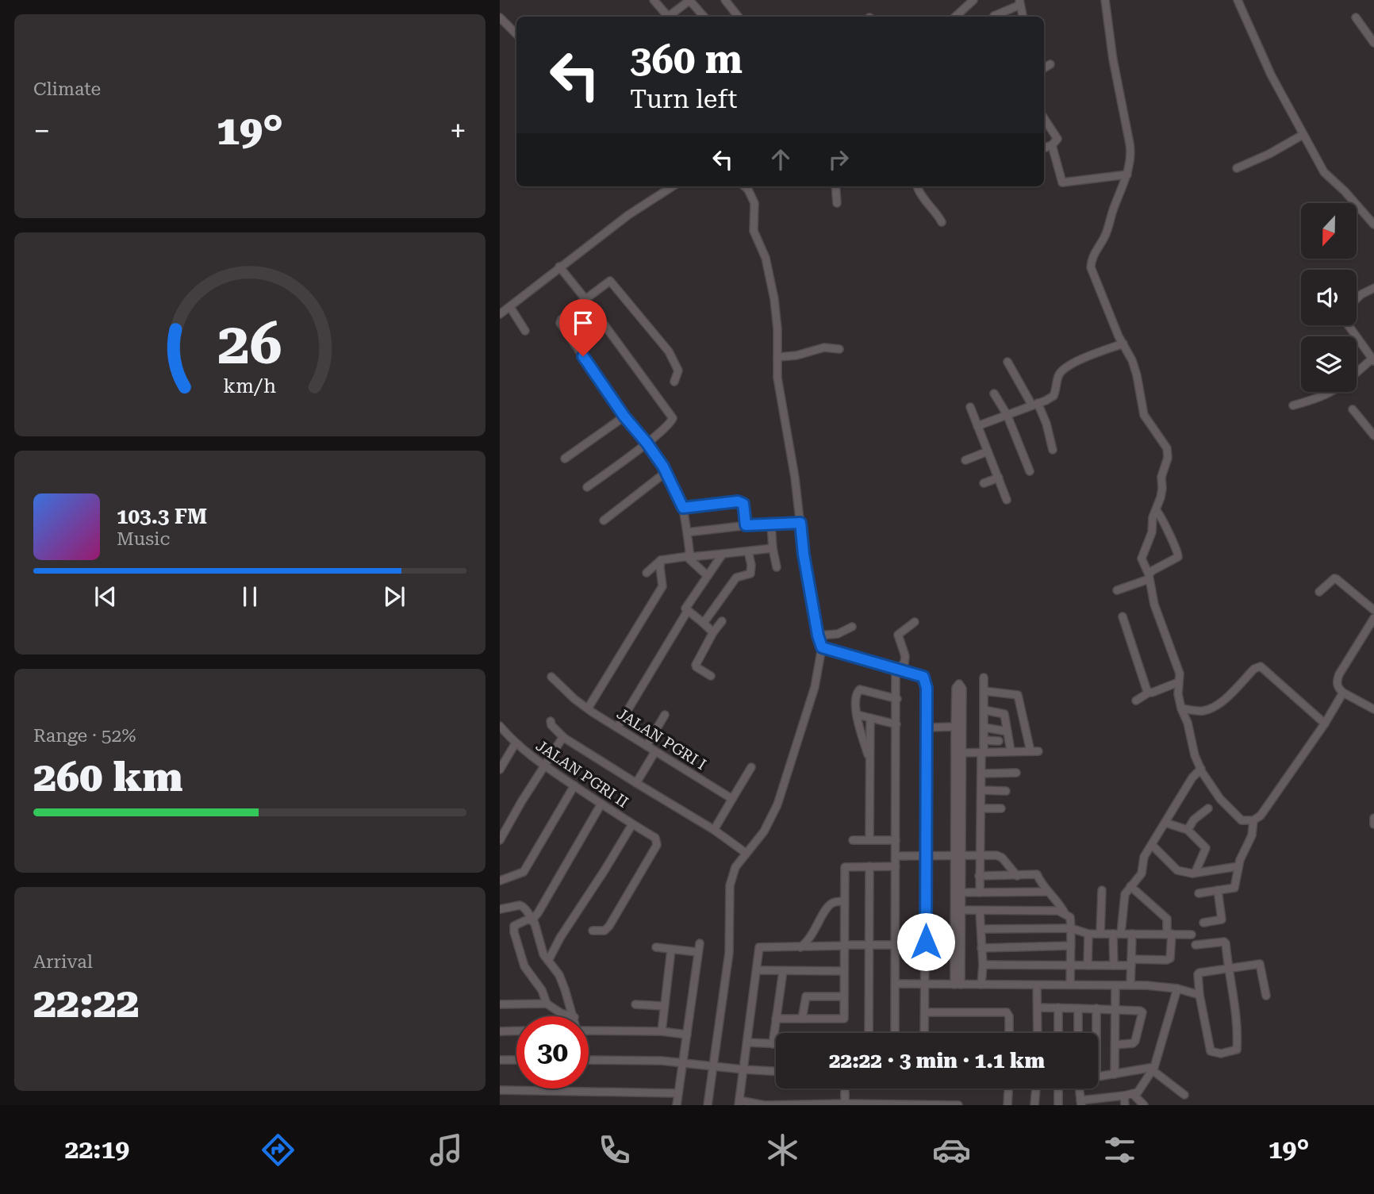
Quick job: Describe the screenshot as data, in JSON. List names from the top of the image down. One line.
{"streets":{"street":["JALAN PGRI I","JALAN PGRI II"]},"north":"bottom","page":{"tile":["Climate",["Range · 52%","260 km"],["Arrival","22:22"]],"turn":["360 m","Turn left"],"heat":["−","19°","+"],"song":["103.3 FM","Music"],"limit":"30","trip":"22:22 · 3 min · 1.1 km","tabs":["22:19","19°"],"gauge":["26","km/h"]}}
